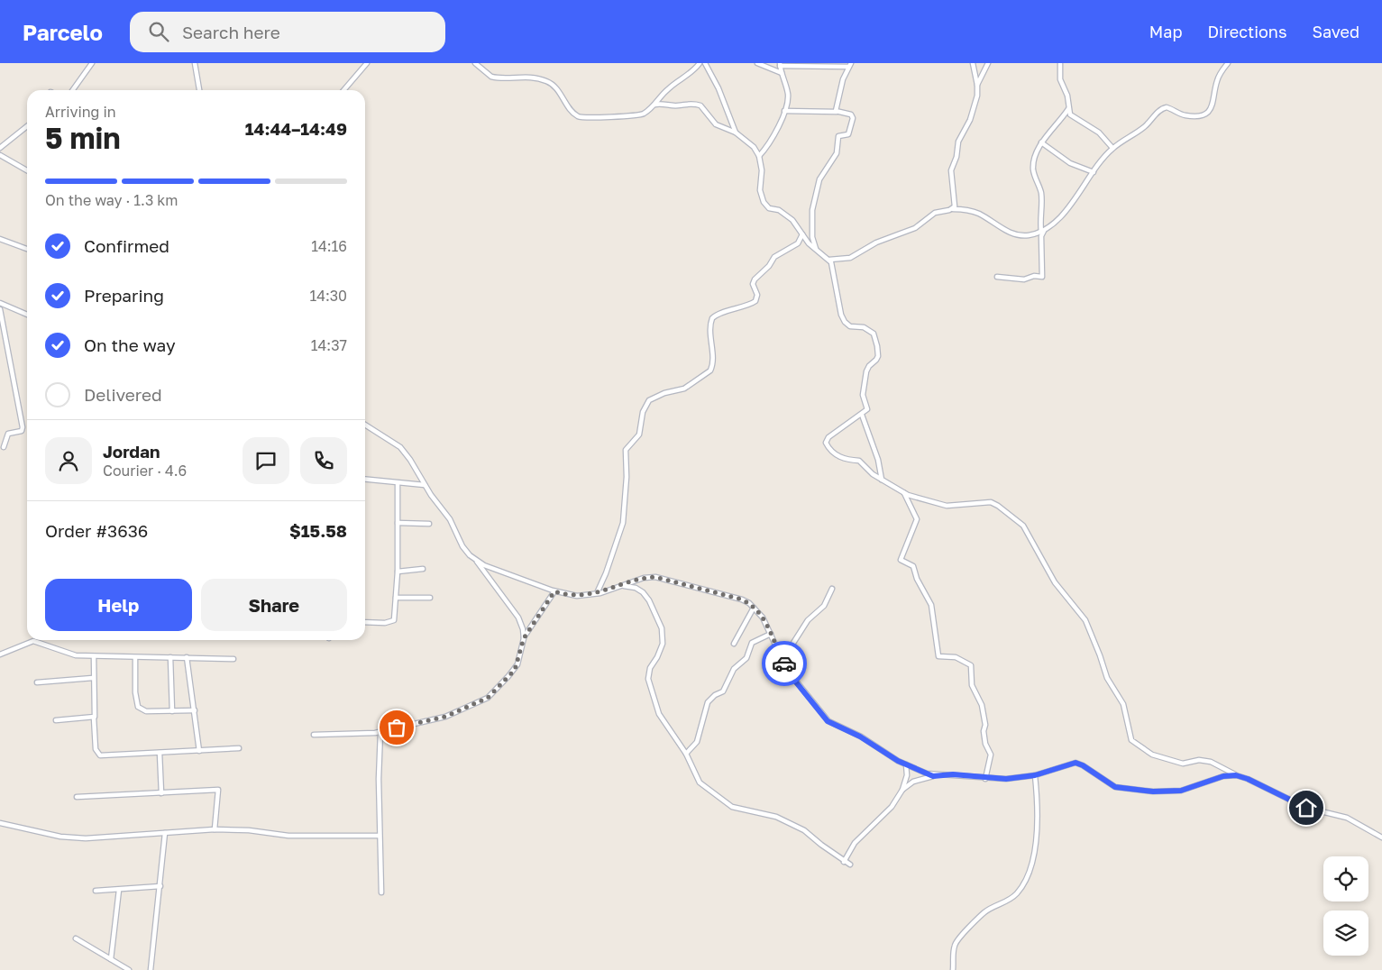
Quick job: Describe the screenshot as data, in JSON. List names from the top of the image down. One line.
{"page":{"header":"Parcelo","search":"Search here","nav":["Map","Directions","Saved"],"heading":["5 min","Arriving in","14:44–14:49"],"panel":["Jordan","Courier · 4.6","Order #3636","$15.58"],"bar":"On the way · 1.3 km","list":[["Confirmed","14:16"],["Preparing","14:30"],["On the way","14:37"],"Delivered"],"buttons":["Help","Share"]}}
